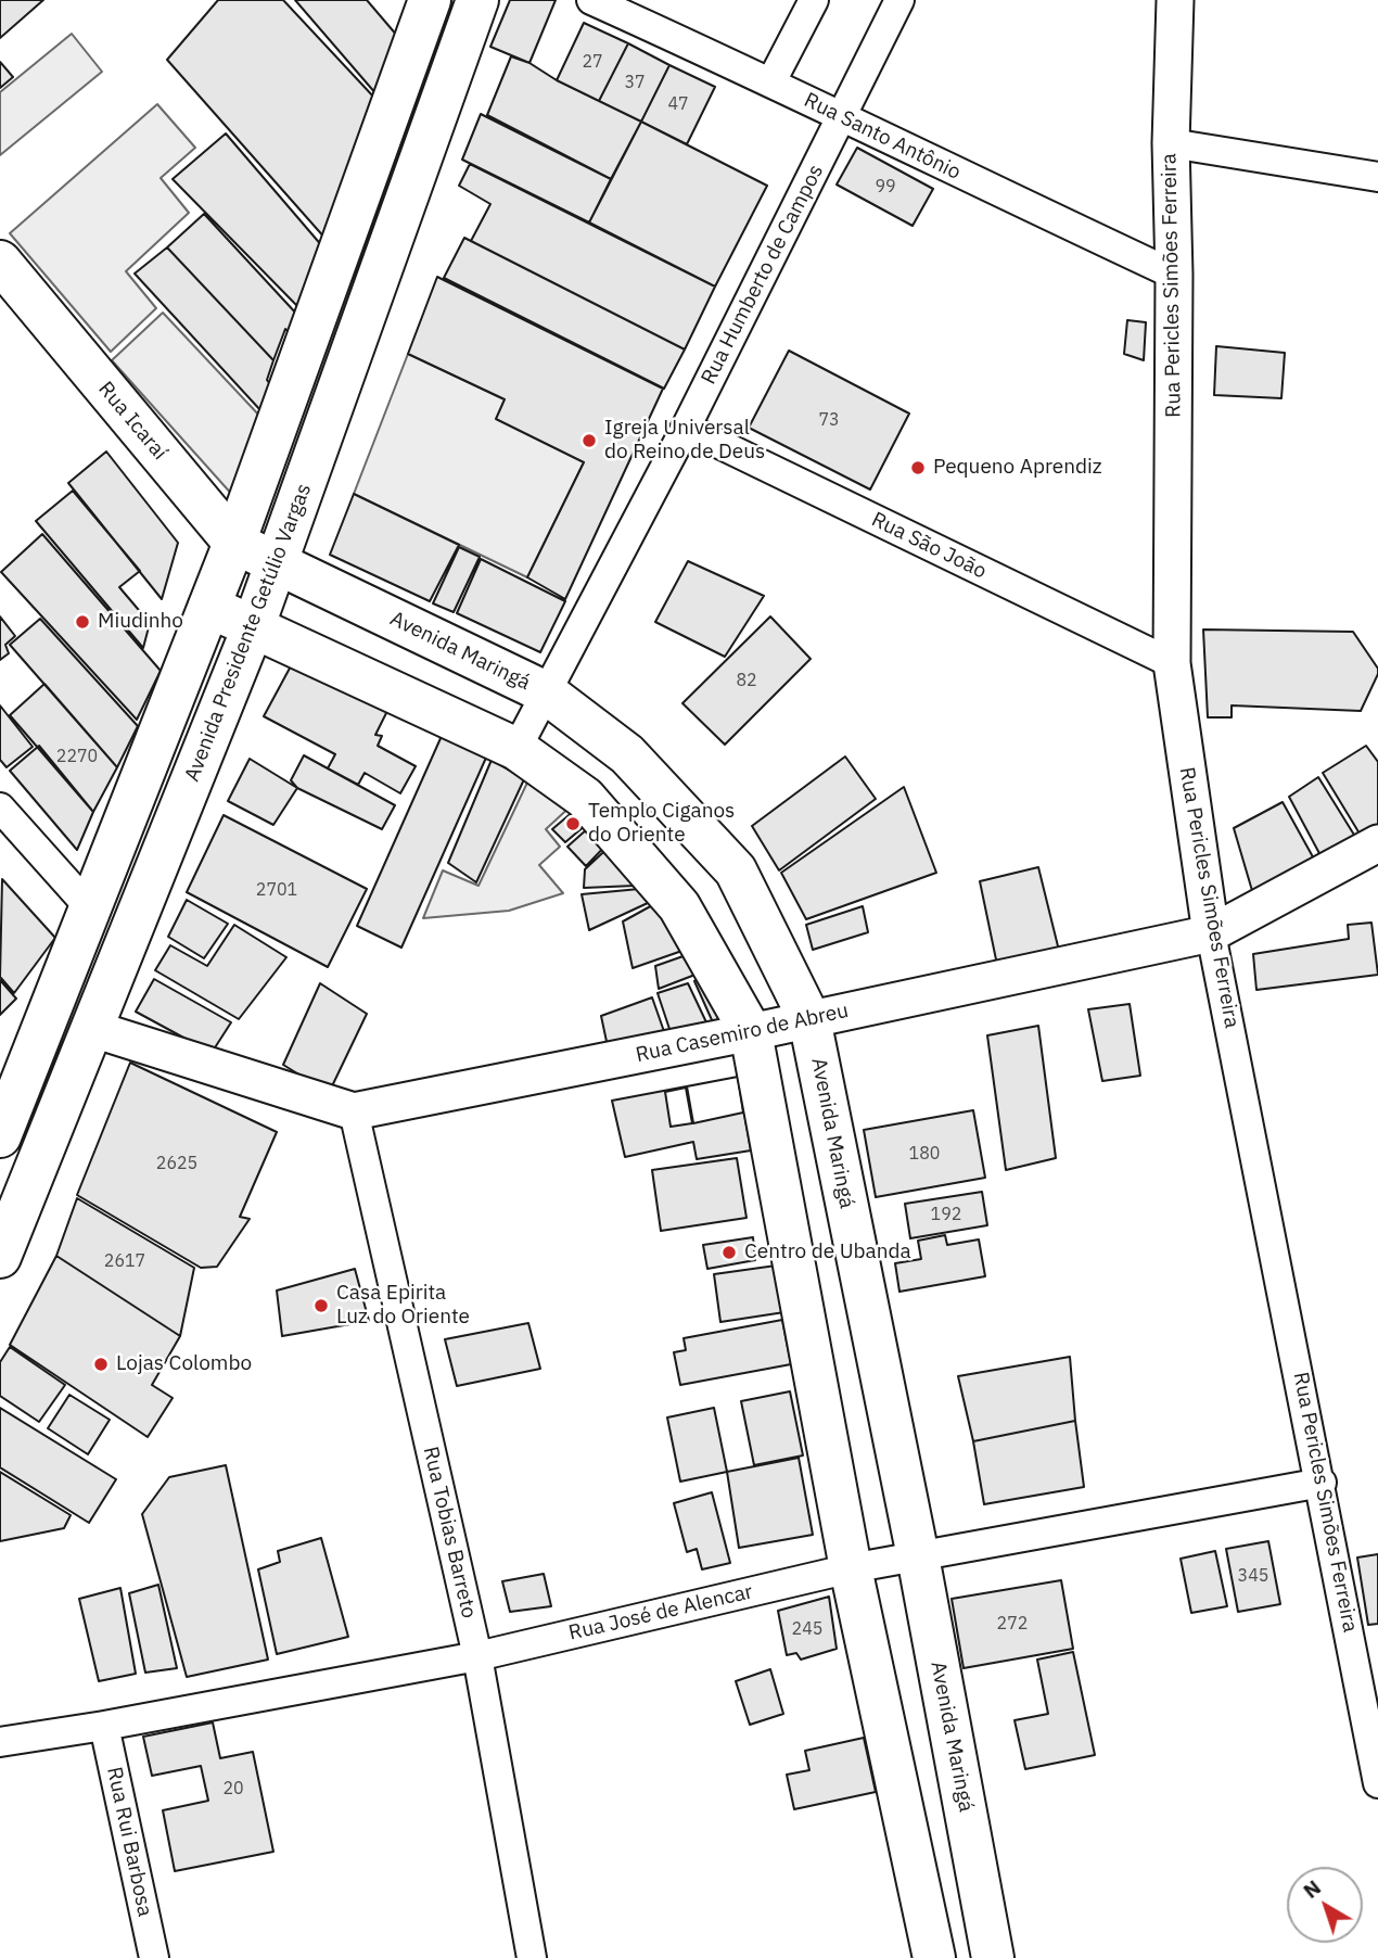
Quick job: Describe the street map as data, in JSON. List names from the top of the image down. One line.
{"streets":{"main road":["Rua Icaraí","Avenida Presidente Getúlio Vargas","Avenida Maringá"],"street":["Rua Santo Antônio","Rua Humberto de Campos","Rua Pericles Simões Ferreira","Rua São João","Rua Casemiro de Abreu","Rua Tobias Barreto","Rua José de Alencar","Rua Rui Barbosa"]},"crossings":[["Rua Santo Antônio","Rua Humberto de Campos"],["Rua Santo Antônio","Rua Pericles Simões Ferreira"],["Rua Humberto de Campos","Rua São João"],["Rua Humberto de Campos","Avenida Maringá"],["Rua Pericles Simões Ferreira","Rua São João"],["Rua Pericles Simões Ferreira","Rua Casemiro de Abreu"],["Rua Pericles Simões Ferreira","Rua José de Alencar"],["Rua Icaraí","Avenida Presidente Getúlio Vargas"],["Rua Icaraí","Avenida Maringá"],["Avenida Presidente Getúlio Vargas","Avenida Maringá"],["Avenida Presidente Getúlio Vargas","Rua Casemiro de Abreu"],["Avenida Maringá","Rua Casemiro de Abreu"],["Avenida Maringá","Rua José de Alencar"],["Rua Casemiro de Abreu","Rua Tobias Barreto"],["Rua Tobias Barreto","Rua José de Alencar"],["Rua José de Alencar","Rua Rui Barbosa"]],"places":["Igreja Universal do Reino de Deus","Pequeno Aprendiz","Miudinho","Templo Ciganos do Oriente","Centro de Ubanda","Casa Epirita Luz do Oriente","Lojas Colombo"],"house_numbers":["27","37","47","99","73","82","2270","2701","180","2625","192","2617","345","272","245","20"],"north":"top left"}
